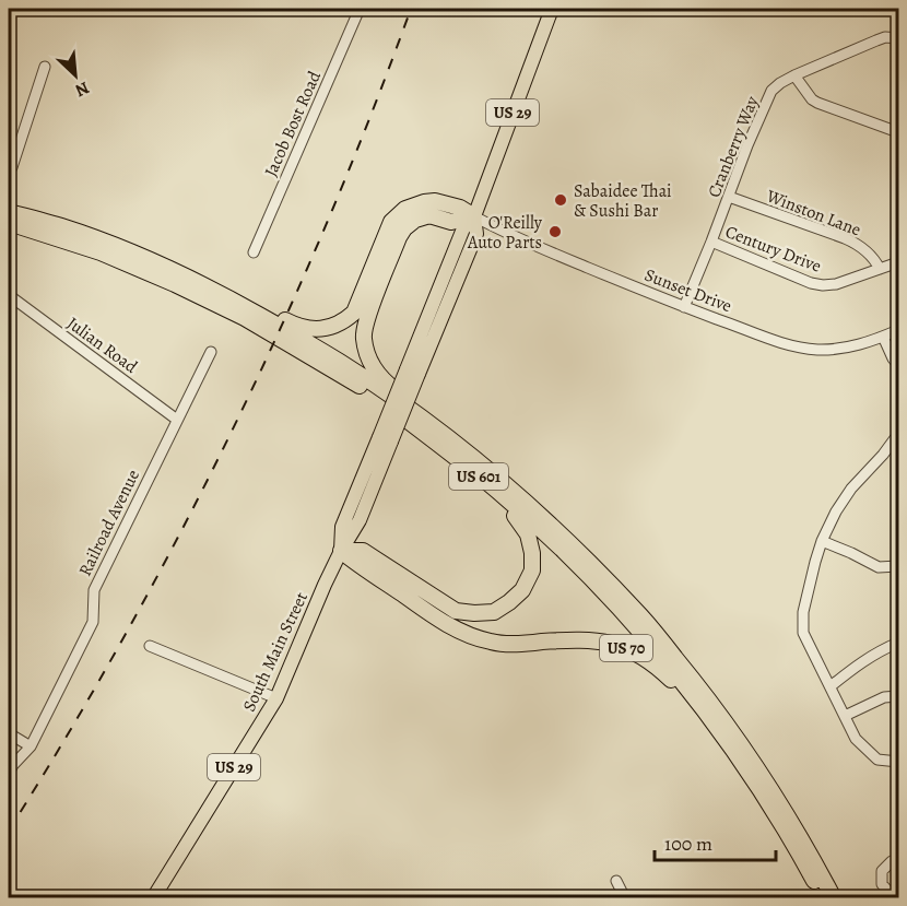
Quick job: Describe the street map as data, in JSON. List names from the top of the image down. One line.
{"streets":{"highway":["US 601","US 70"],"main road":["US 29","South Main Street"],"street":["Jacob Bost Road","Cranberry Way","Winston Lane","Century Drive","Sunset Drive","Julian Road","Railroad Avenue"]},"crossings":[["Cranberry Way","Winston Lane"],["Cranberry Way","Century Drive"],["Cranberry Way","Sunset Drive"],["Winston Lane","Century Drive"],["Sunset Drive","US 70"],["Sunset Drive","South Main Street"],["Julian Road","Railroad Avenue"],["US 601","US 70"],["US 70","South Main Street"]],"places":["Sabaidee Thai & Sushi Bar","O'Reilly Auto Parts"],"scale_bar":"100 m","north":"bottom right"}
